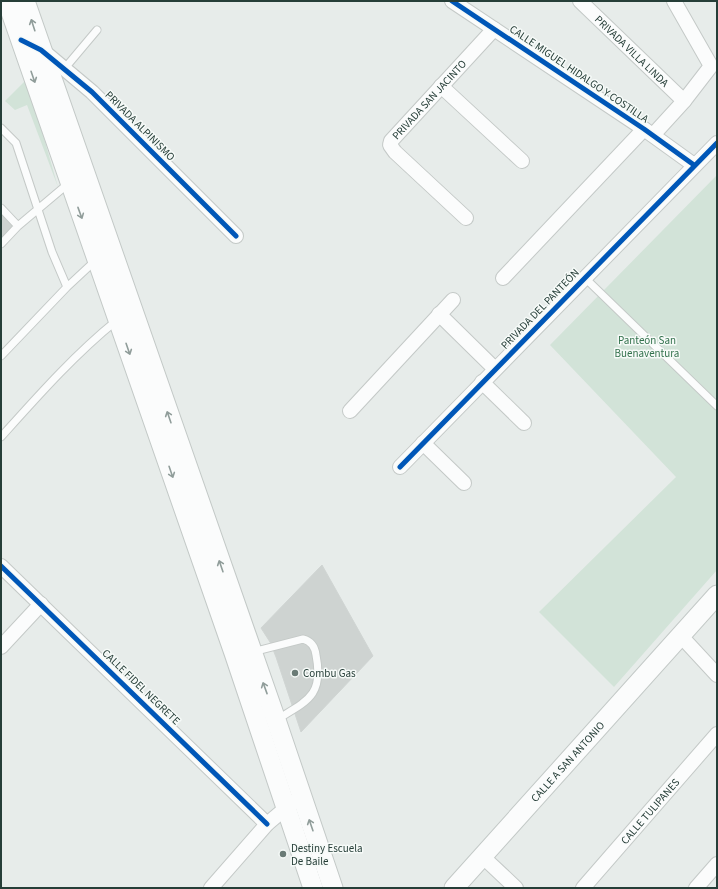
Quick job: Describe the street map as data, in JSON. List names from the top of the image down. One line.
{"streets":{"main road":["CALLE A SAN ANTONIO"],"street":["PRIVADA VILLA LINDA","CALLE MIGUEL HIDALGO Y COSTILLA","PRIVADA SAN JACINTO","PRIVADA ALPINISMO","PRIVADA DEL PANTEÓN","CALLE FIDEL NEGRETE","CALLE TULIPANES"]},"crossings":[["CALLE MIGUEL HIDALGO Y COSTILLA","PRIVADA SAN JACINTO"],["CALLE MIGUEL HIDALGO Y COSTILLA","PRIVADA DEL PANTEÓN"]],"parks":["Panteón San Buenaventura"],"places":["Combu Gas","Destiny Escuela De Baile"]}
